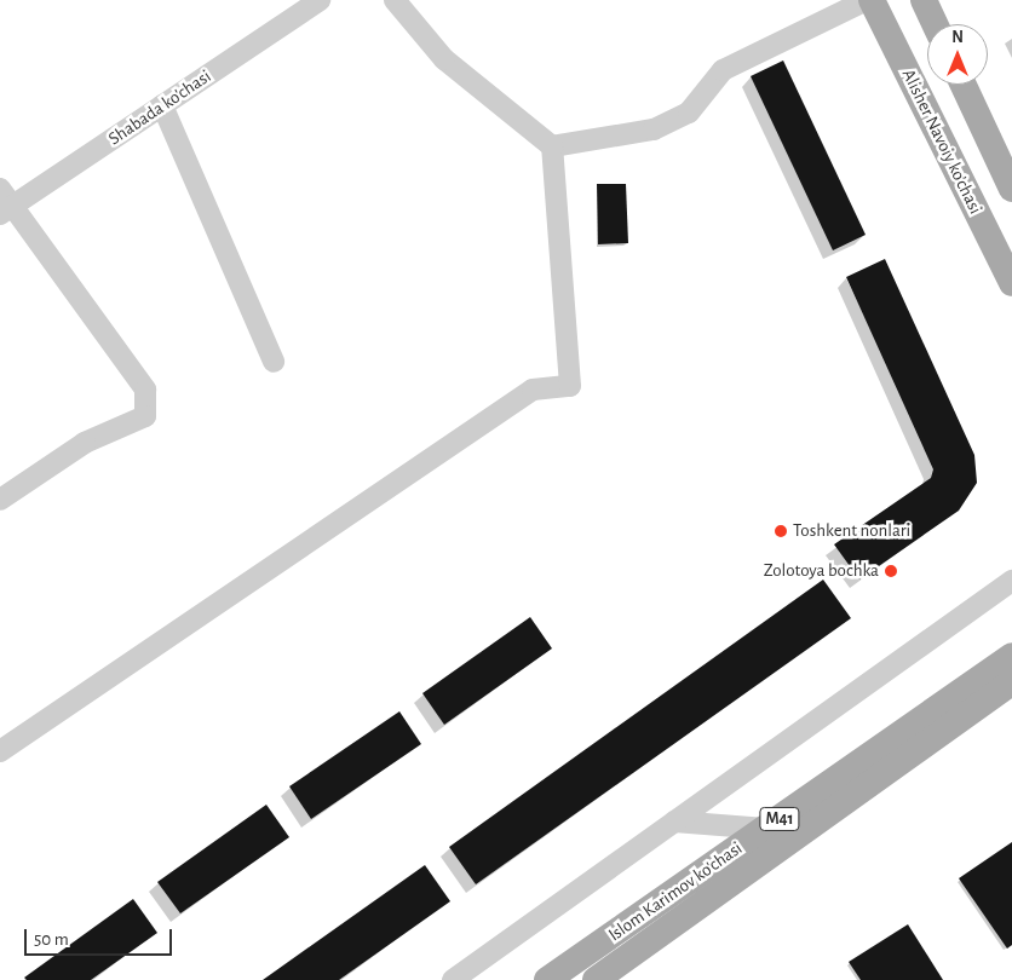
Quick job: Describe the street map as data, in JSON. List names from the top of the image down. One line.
{"streets":{"main road":["Alisher Navoiy ko’chasi","M41","Islom Karimov ko'chasi"],"street":["Shabada ko'chasi"]},"places":["Toshkent nonlari","Zolotoya bochka"],"scale_bar":"50 m","north":"top"}
